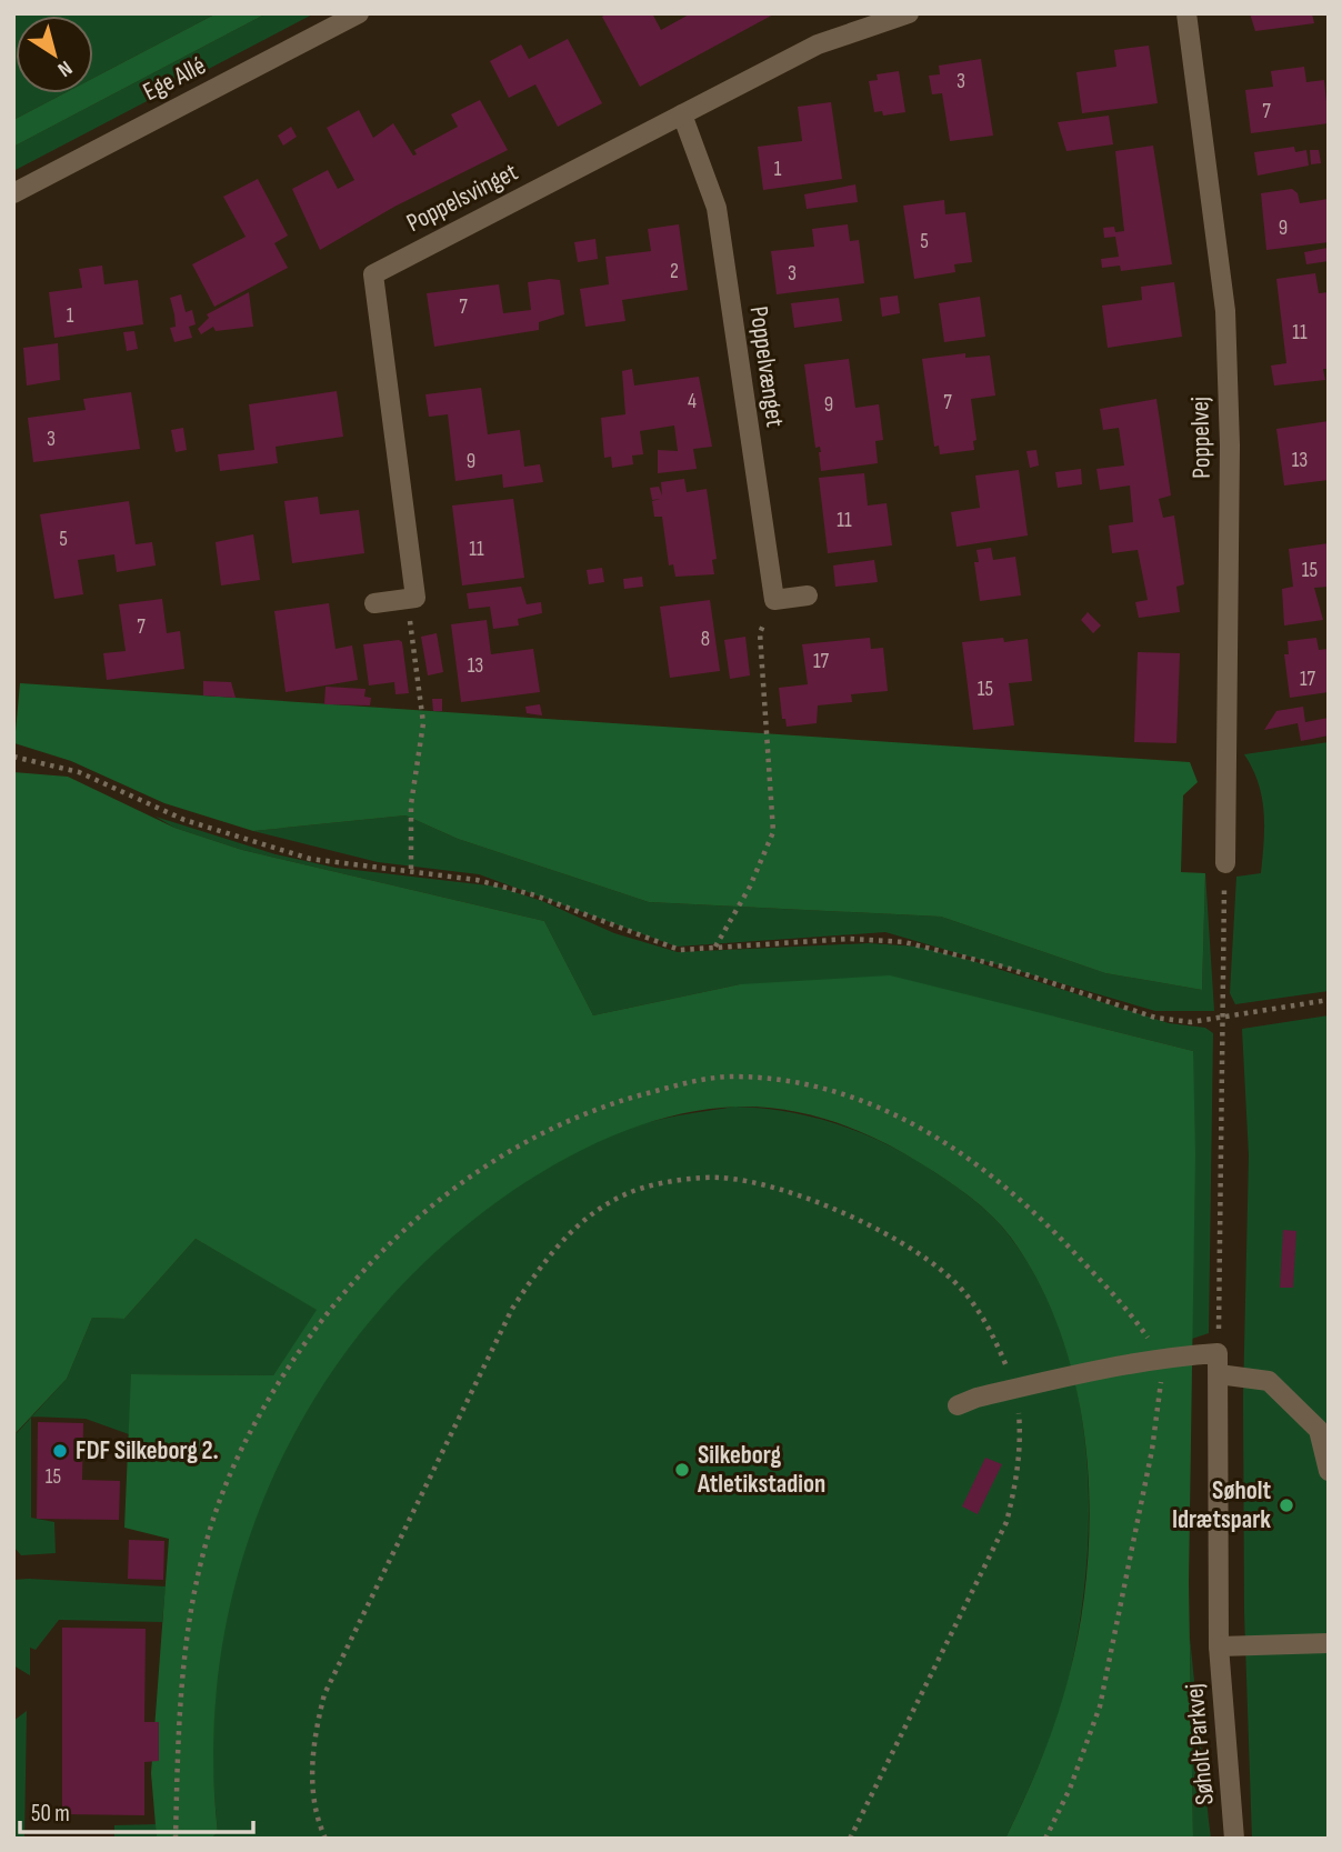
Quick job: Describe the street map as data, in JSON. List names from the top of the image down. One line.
{"streets":{"street":["Ege Allé","Poppelsvinget","Poppelvænget","Poppelvej","Søholt Parkvej"]},"crossings":[["Poppelsvinget","Poppelvænget"]],"places":["FDF Silkeborg 2.","Silkeborg Atletikstadion","Søholt Idrætspark"],"house_numbers":["3","7","1","9","5","2","3","7","1","11","4","7","9","3","13","9","11","5","11","15","7","8","17","13","17","15","15"],"scale_bar":"50 m","north":"bottom right"}
